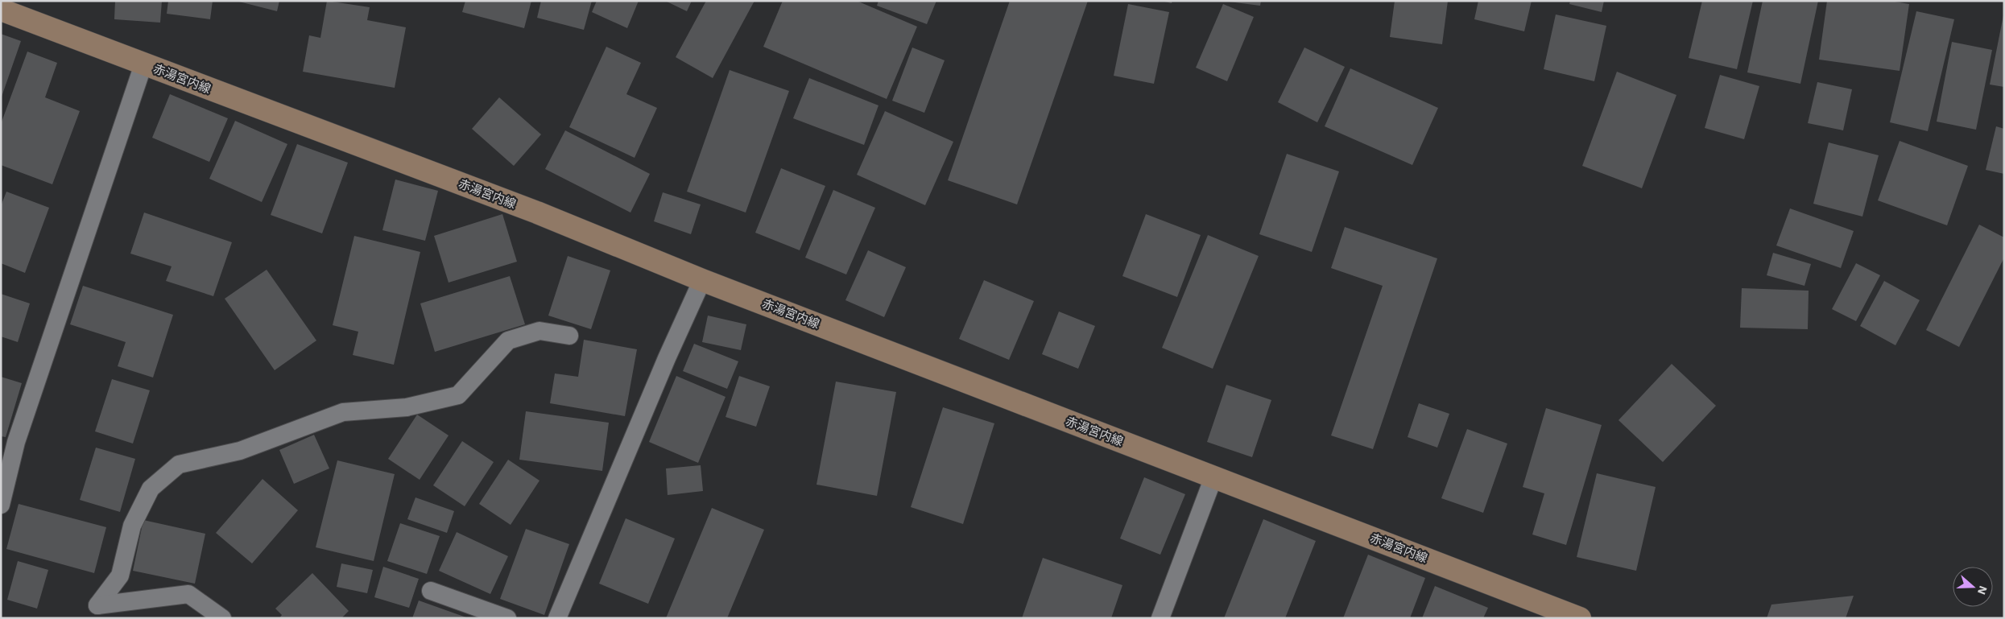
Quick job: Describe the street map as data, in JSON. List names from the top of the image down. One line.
{"streets":{"main road":["赤湯宮内線"]},"north":"right"}
